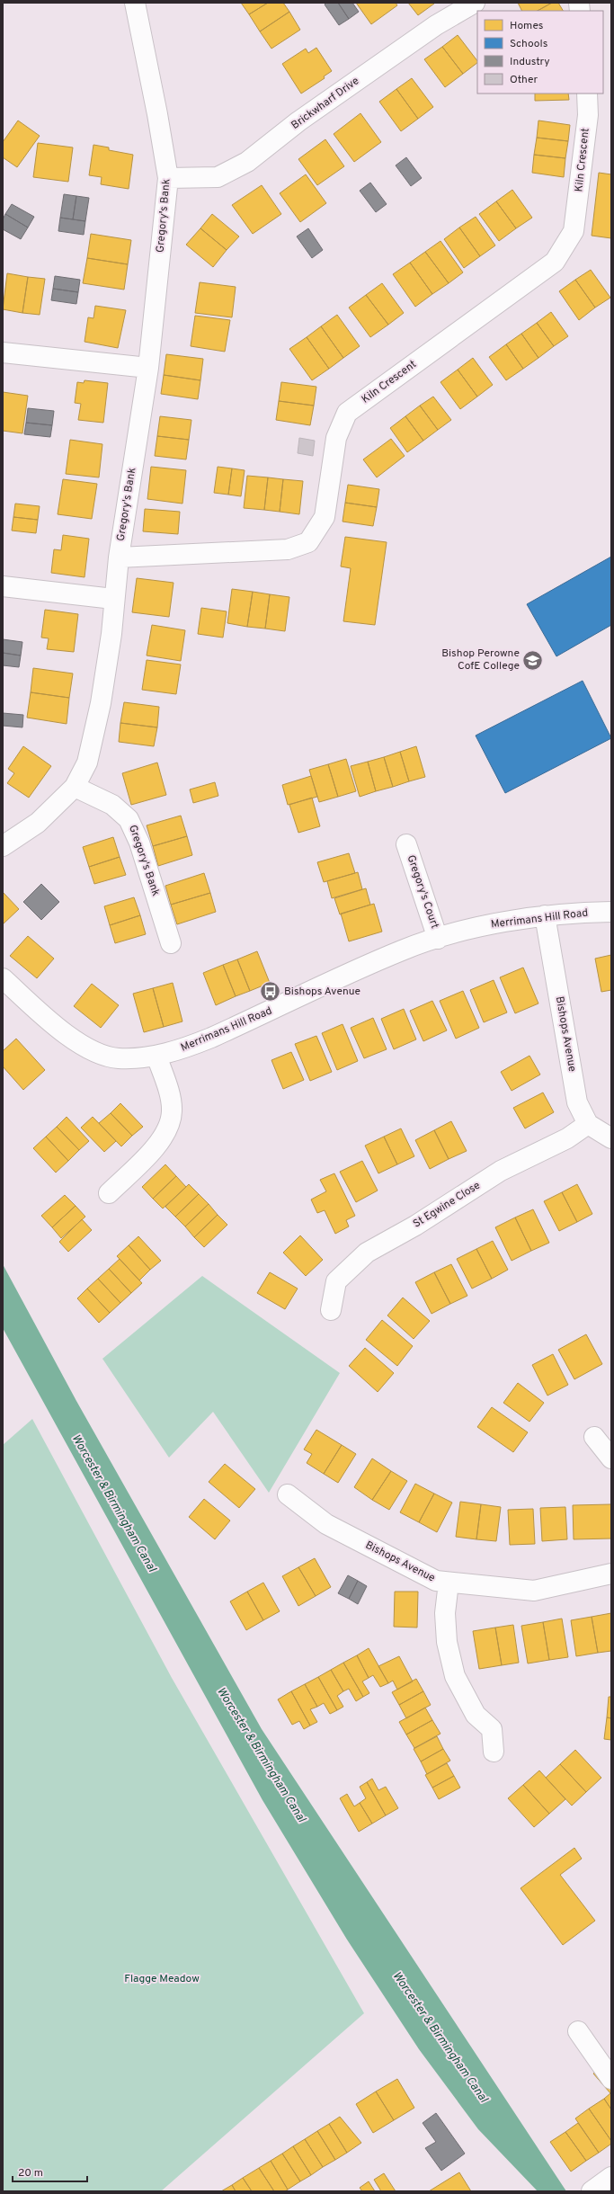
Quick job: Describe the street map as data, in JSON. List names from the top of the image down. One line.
{"streets":{"street":["Brickwharf Drive","Kiln Crescent","Gregory's Bank","Gregory's Court","Merrimans Hill Road","Bishops Avenue","St Egwine Close"]},"crossings":[["Brickwharf Drive","Gregory's Bank"],["Kiln Crescent","Gregory's Bank"],["Gregory's Court","Merrimans Hill Road"],["Merrimans Hill Road","Bishops Avenue"],["Bishops Avenue","St Egwine Close"]],"water":["Worcester & Birmingham Canal"],"parks":["Flagge Meadow"],"places":{"school or university":["Bishop Perowne CofE College"],"bus stop":["Bishops Avenue"]},"legend":["Homes","Schools","Industry","Other"],"scale_bar":"20 m"}
